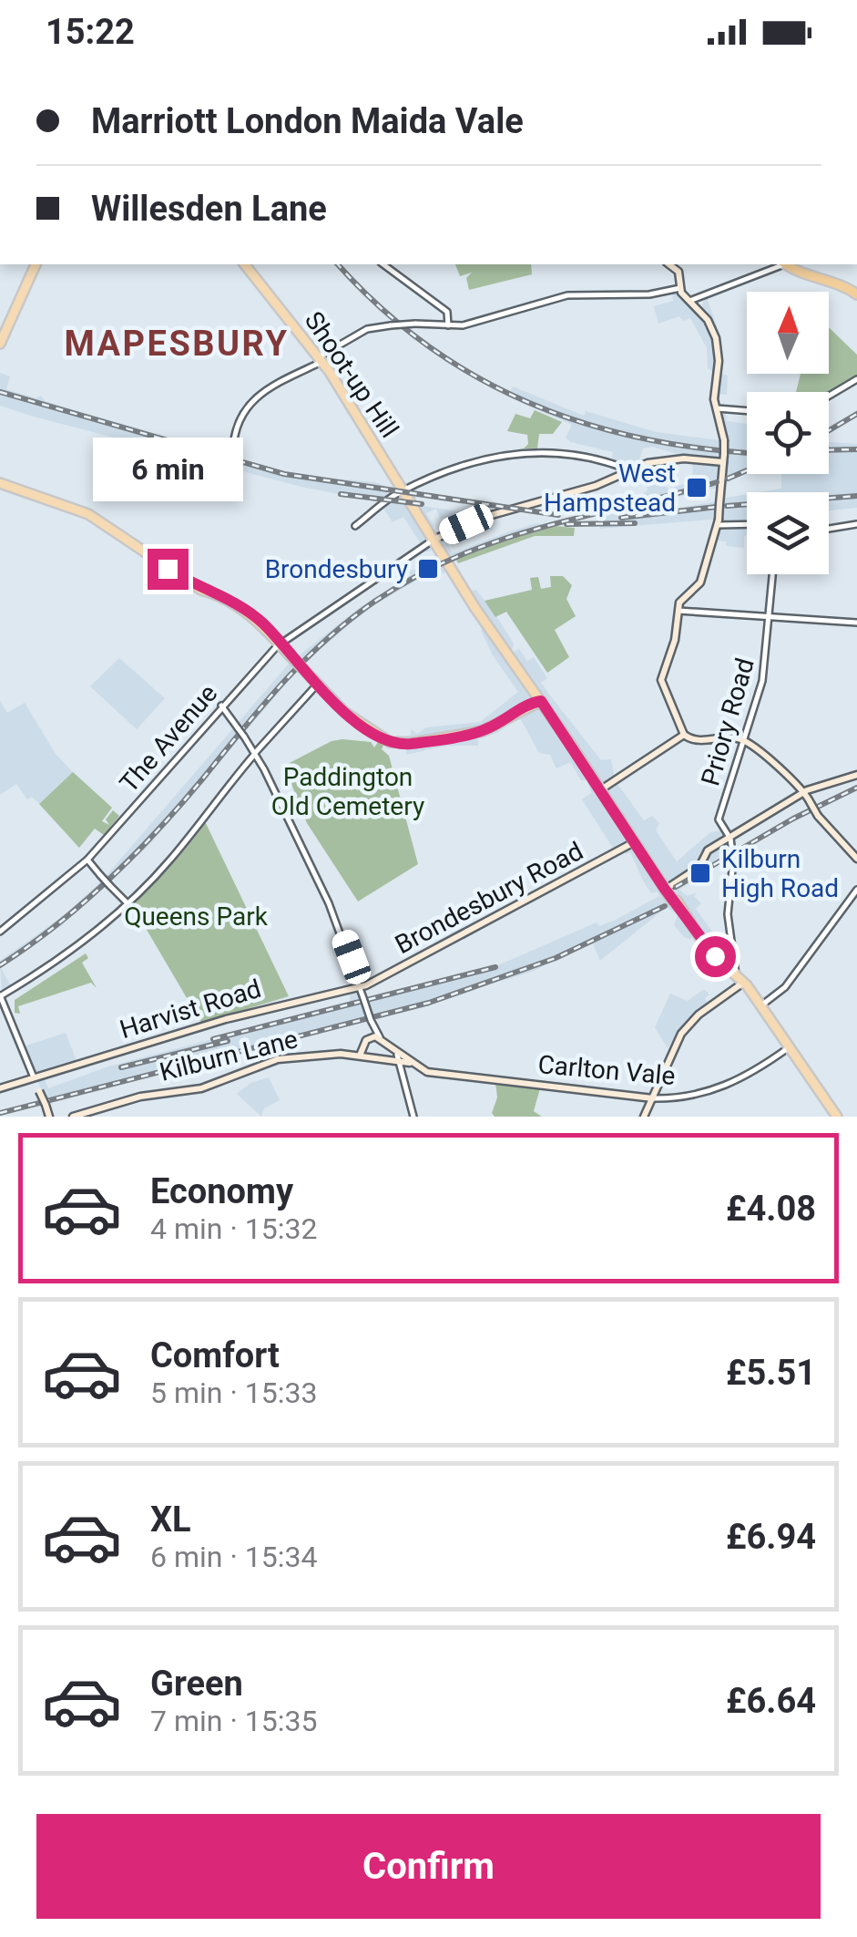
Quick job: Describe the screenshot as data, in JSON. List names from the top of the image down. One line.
{"streets":{"main road":["Shoot-up Hill","Brondesbury Road","Harvist Road","Kilburn Lane","Carlton Vale"],"street":["Priory Road","The Avenue"]},"crossings":[["Brondesbury Road","Harvist Road"],["Kilburn Lane","Carlton Vale"]],"districts":["MAPESBURY"],"parks":["Paddington Old Cemetery","Queens Park"],"places":{"transit":["West Hampstead","Brondesbury","Kilburn High Road"]},"north":"top","page":{"status":"15:22","banner":["Marriott London Maida Vale","Willesden Lane"],"bubble":"6 min","list":[{"name":"Economy","note":"4 min · 15:32","value":"£4.08"},{"name":"Comfort","note":"5 min · 15:33","value":"£5.51"},{"name":"XL","note":"6 min · 15:34","value":"£6.94"},{"name":"Green","note":"7 min · 15:35","value":"£6.64"}],"buttons":"Confirm"}}
